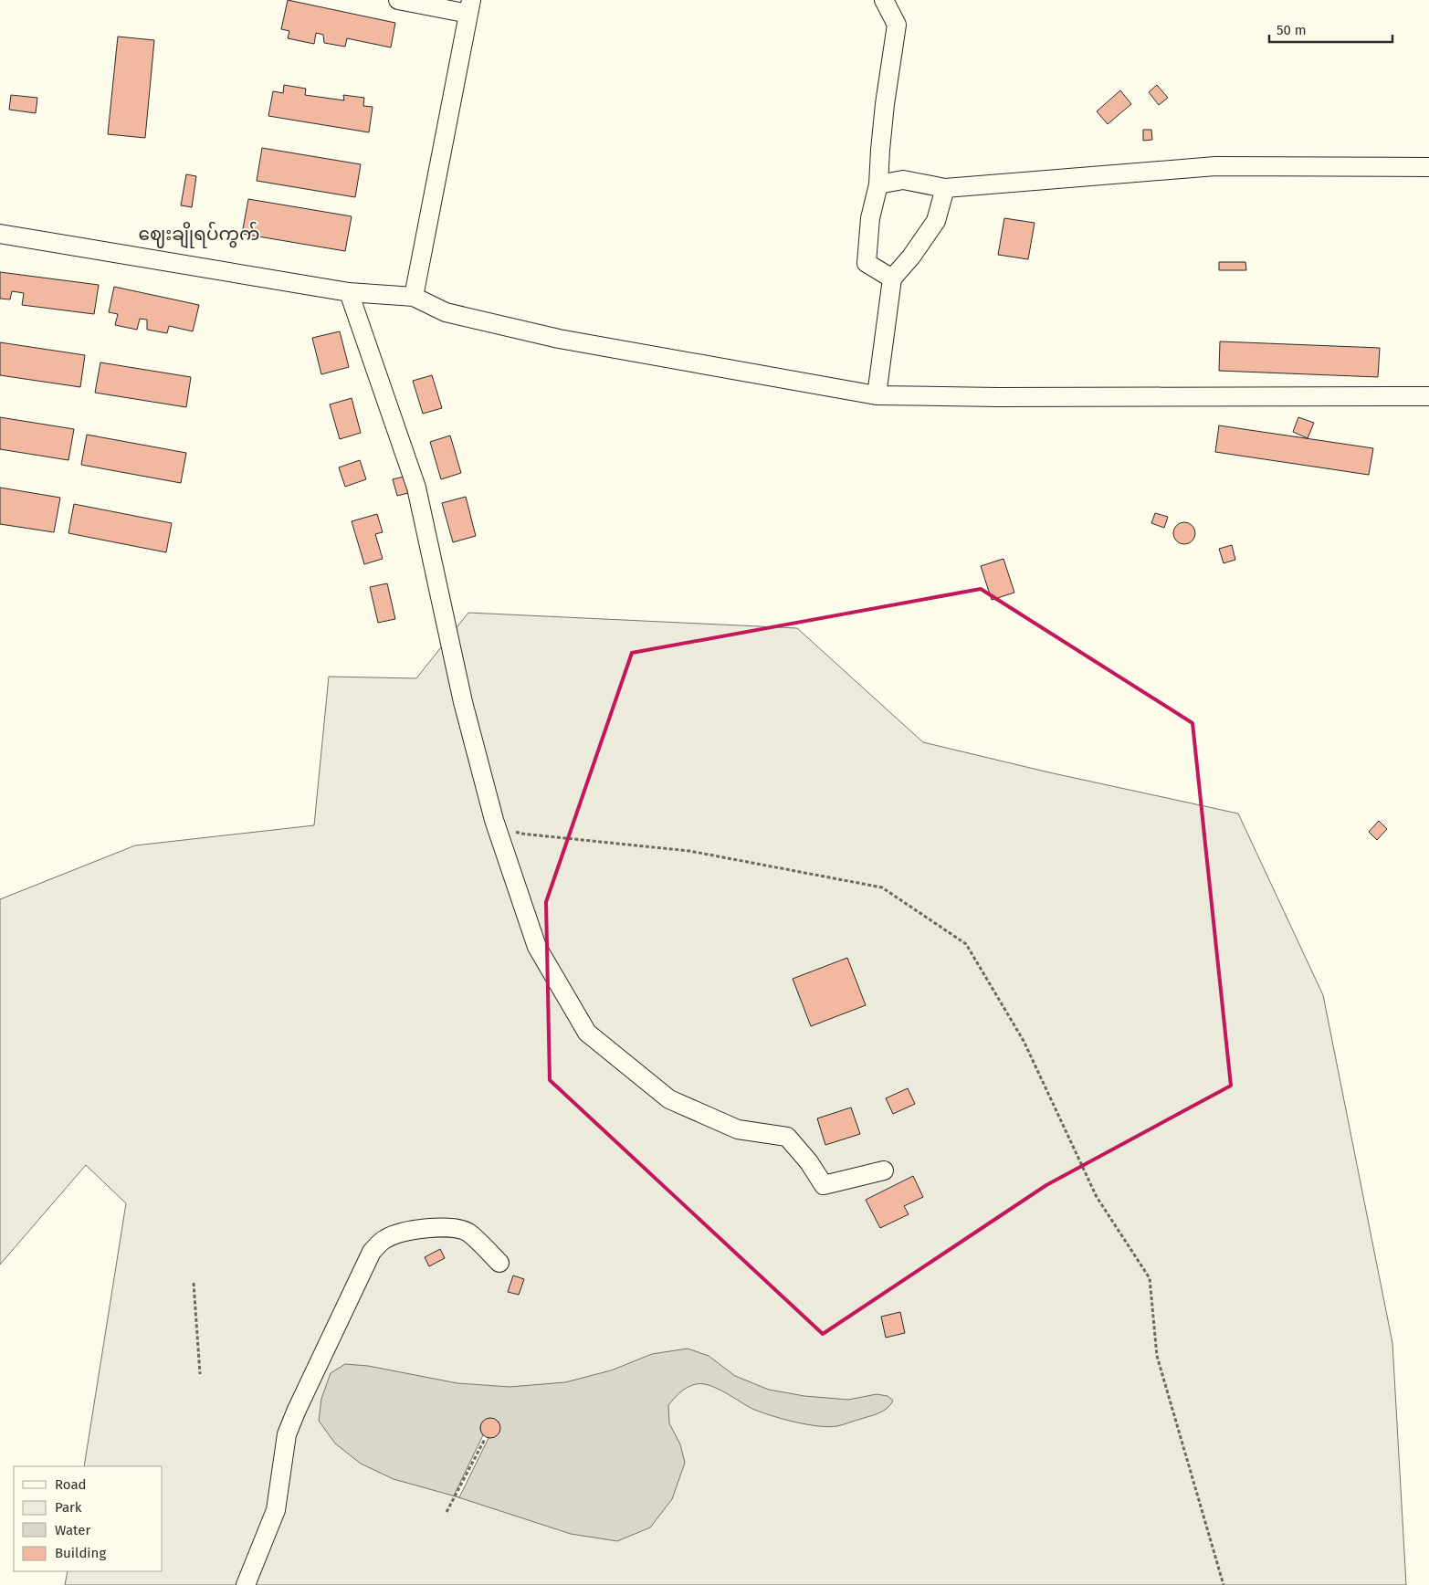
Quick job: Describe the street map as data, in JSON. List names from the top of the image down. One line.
{"districts":["ဈေးချိုရပ်ကွက်"],"legend":["Road","Park","Water","Building"],"scale_bar":"50 m"}
